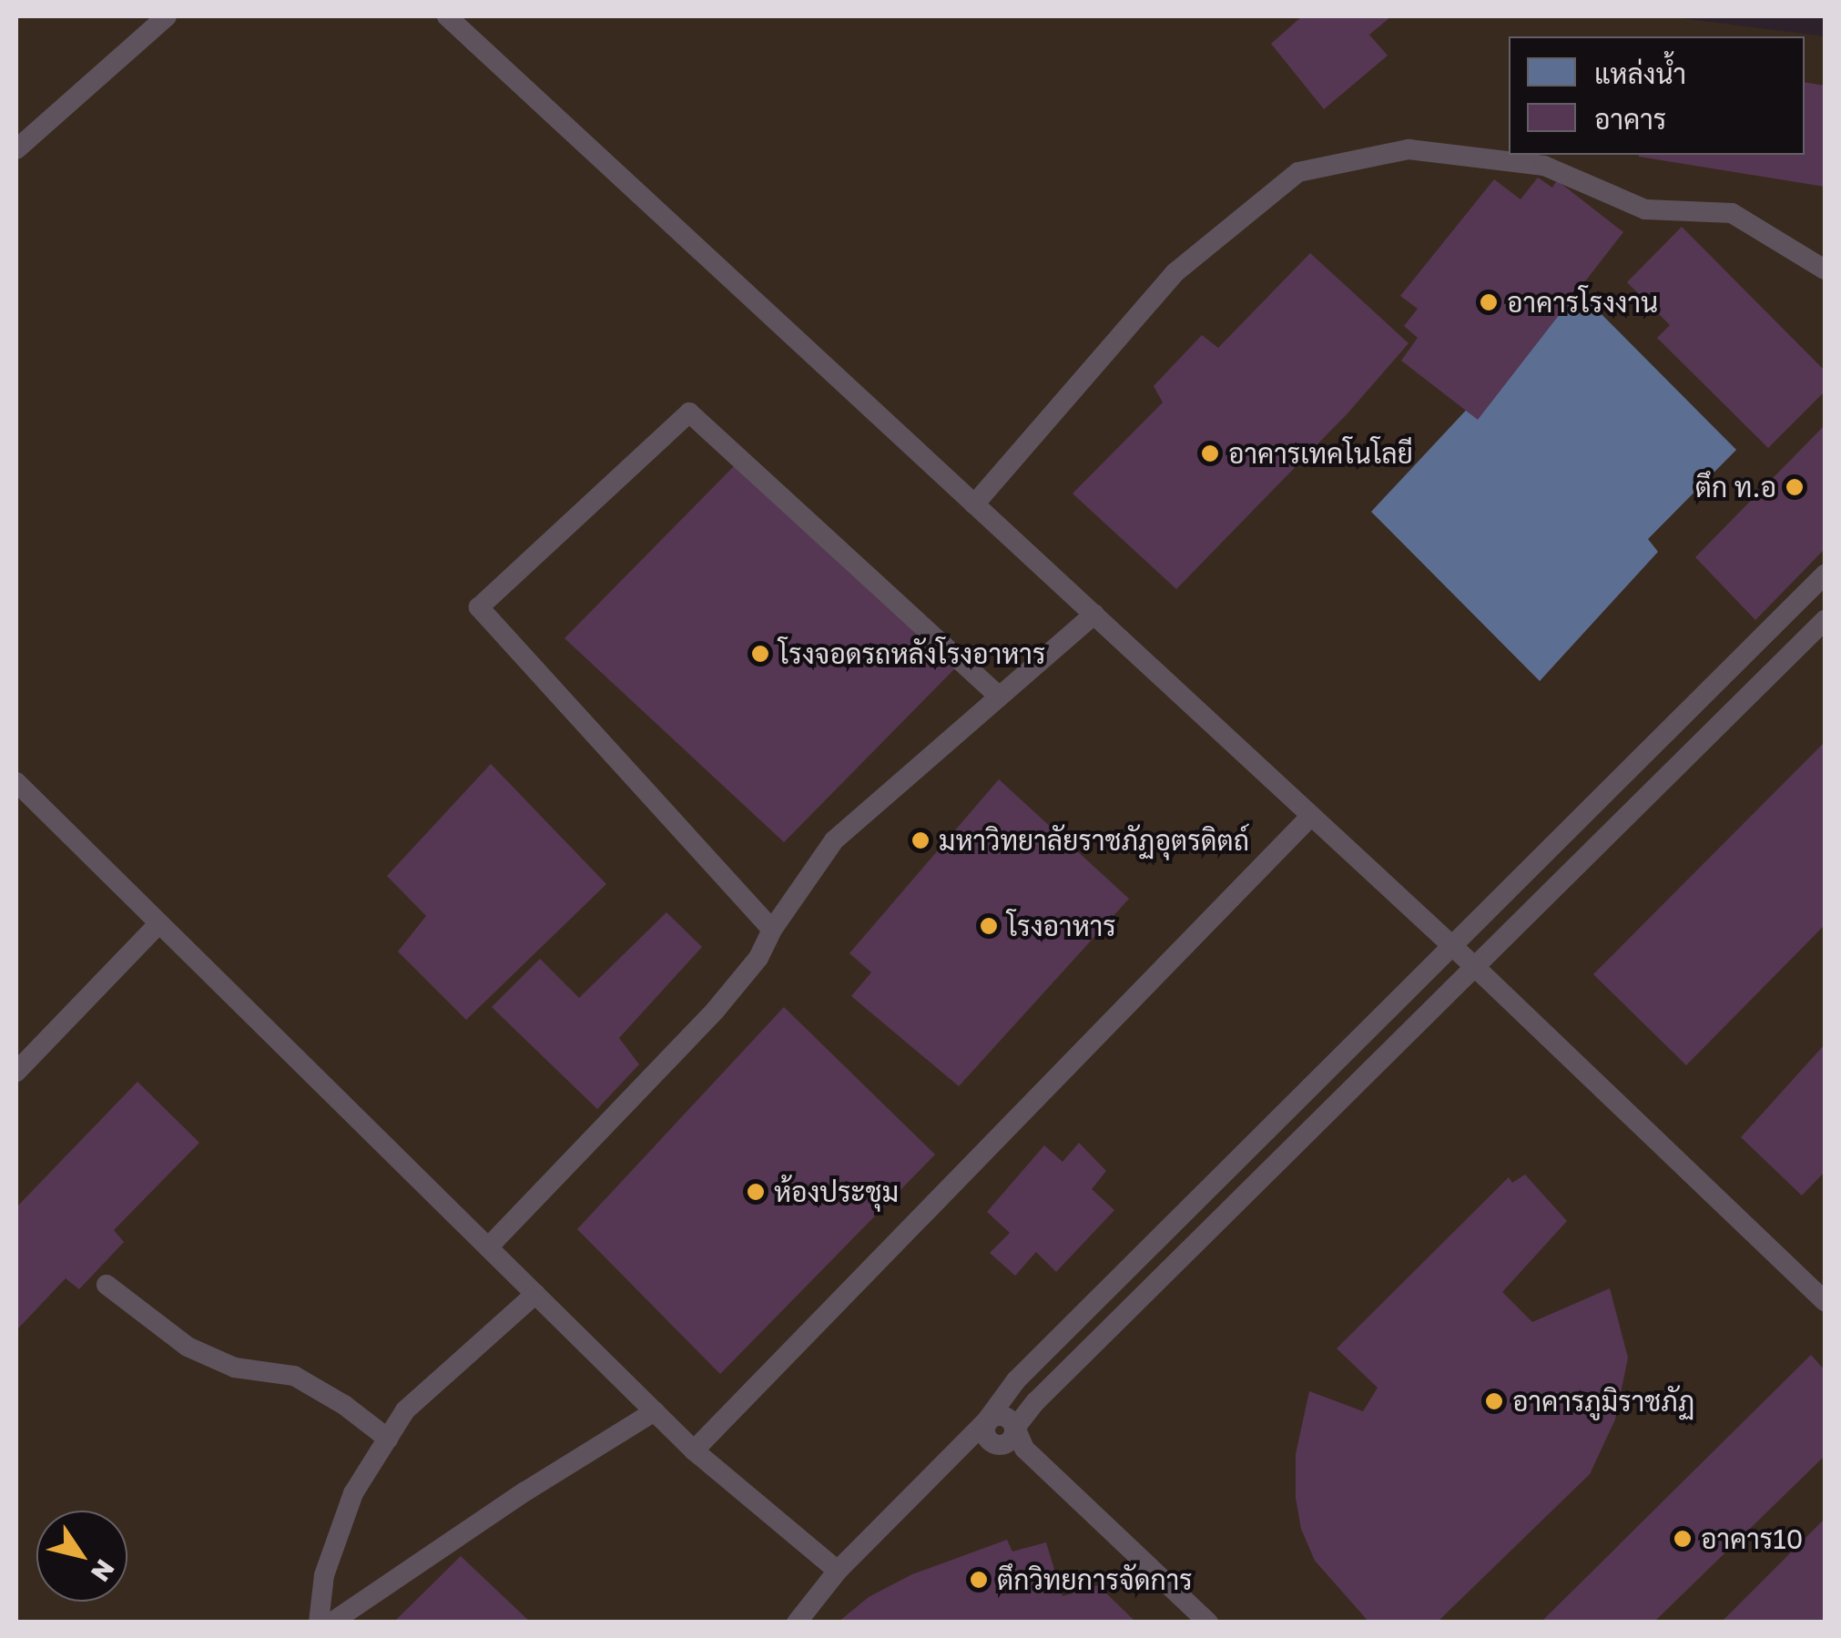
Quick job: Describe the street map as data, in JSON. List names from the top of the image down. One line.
{"places":["อาคารโรงงาน","อาคารเทคโนโลยี","ตึก ท.อ","โรงจอดรถหลังโรงอาหาร","มหาวิทยาลัยราชภัฏอุตรดิตถ์","โรงอาหาร","ห้องประชุม","อาคารภูมิราชภัฏ","อาคาร10","ตึกวิทยการจัดการ"],"legend":["แหล่งน้ำ","อาคาร"],"north":"bottom right"}
